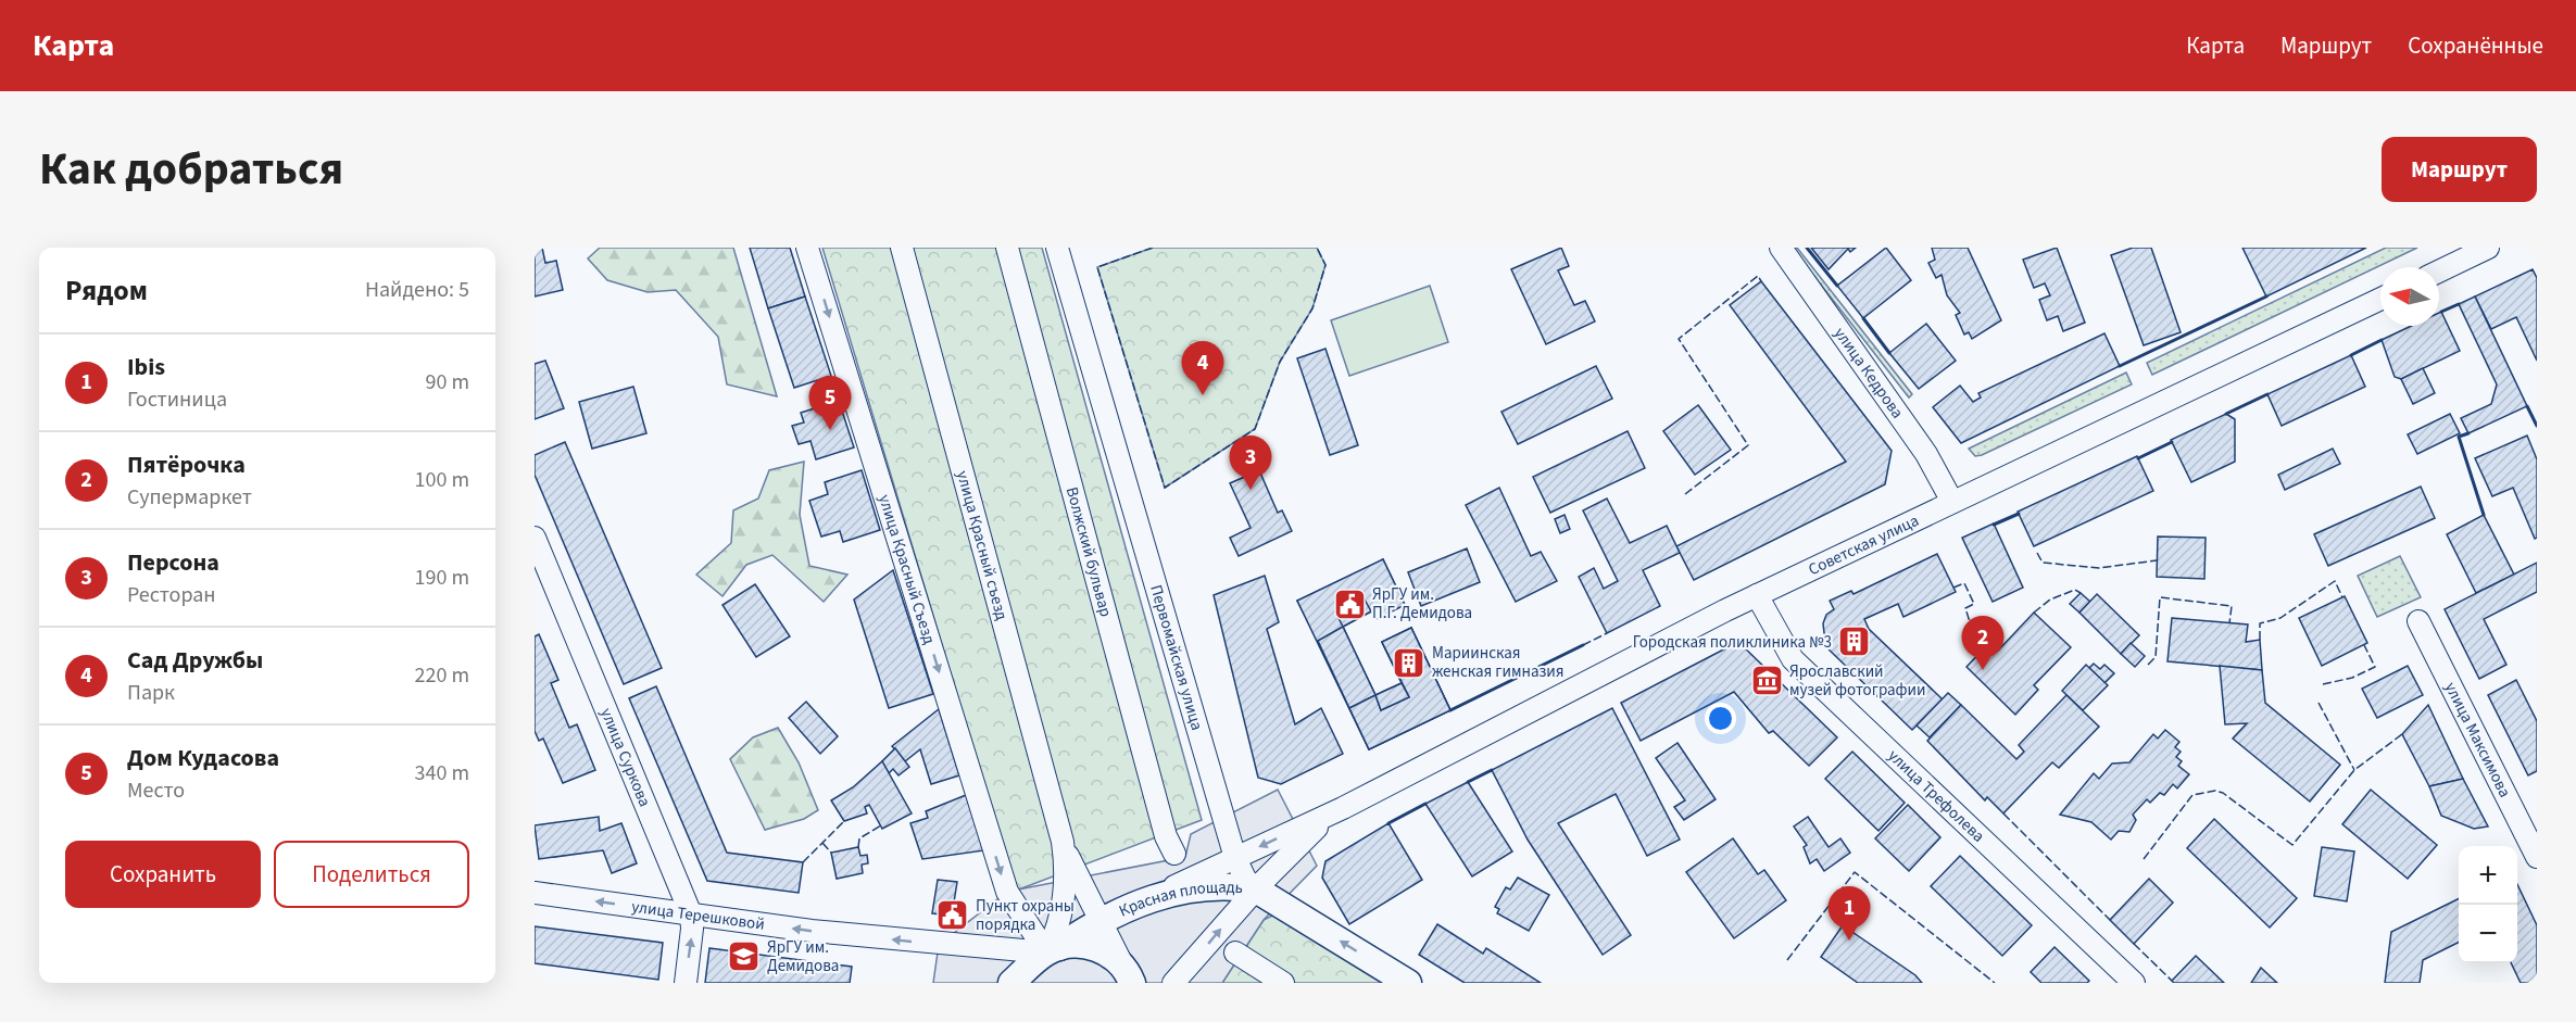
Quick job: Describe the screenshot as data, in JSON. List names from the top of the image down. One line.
{"streets":{"main road":["Первомайская улица","Красная площадь"],"street":["улица Кедрова","улица Красный съезд","Советская улица","Волжский бульвар","улица Красный Съезд","улица Максимова","улица Суркова","улица Трефолева","улица Терешковой"]},"crossings":[["улица Кедрова","Советская улица"],["улица Красный съезд","Красная площадь"],["Советская улица","Первомайская улица"],["Советская улица","улица Трефолева"],["Советская улица","Красная площадь"],["улица Красный Съезд","Красная площадь"],["Первомайская улица","Красная площадь"],["улица Суркова","улица Терешковой"],["Красная площадь","улица Терешковой"]],"one_way":["улица Красный Съезд","улица Терешковой"],"places":{"public building":["ЯрГУ им. П.Г. Демидова","Пункт охраны порядка"],"building":["Городская поликлиника №3","Мариинская женская гимназия"],"museum":["Ярославский музей фотографии"],"school or university":["ЯрГУ им. Демидова"]},"north":"left","page":{"header":"Карта","nav":["Карта","Маршрут","Сохранённые"],"title":"Как добраться","buttons":["Маршрут",["Сохранить","Поделиться"]],"heading":["Рядом","Найдено: 5"],"list":[{"mark":"1","name":"Ibis","note":"Гостиница","value":"90 m"},{"mark":"2","name":"Пятёрочка","note":"Супермаркет","value":"100 m"},{"mark":"3","name":"Персона","note":"Ресторан","value":"190 m"},{"mark":"4","name":"Сад Дружбы","note":"Парк","value":"220 m"},{"mark":"5","name":"Дом Кудасова","note":"Место","value":"340 m"}],"pins":["4","5","3","2","1"],"map_buttons":["+","−"]}}
